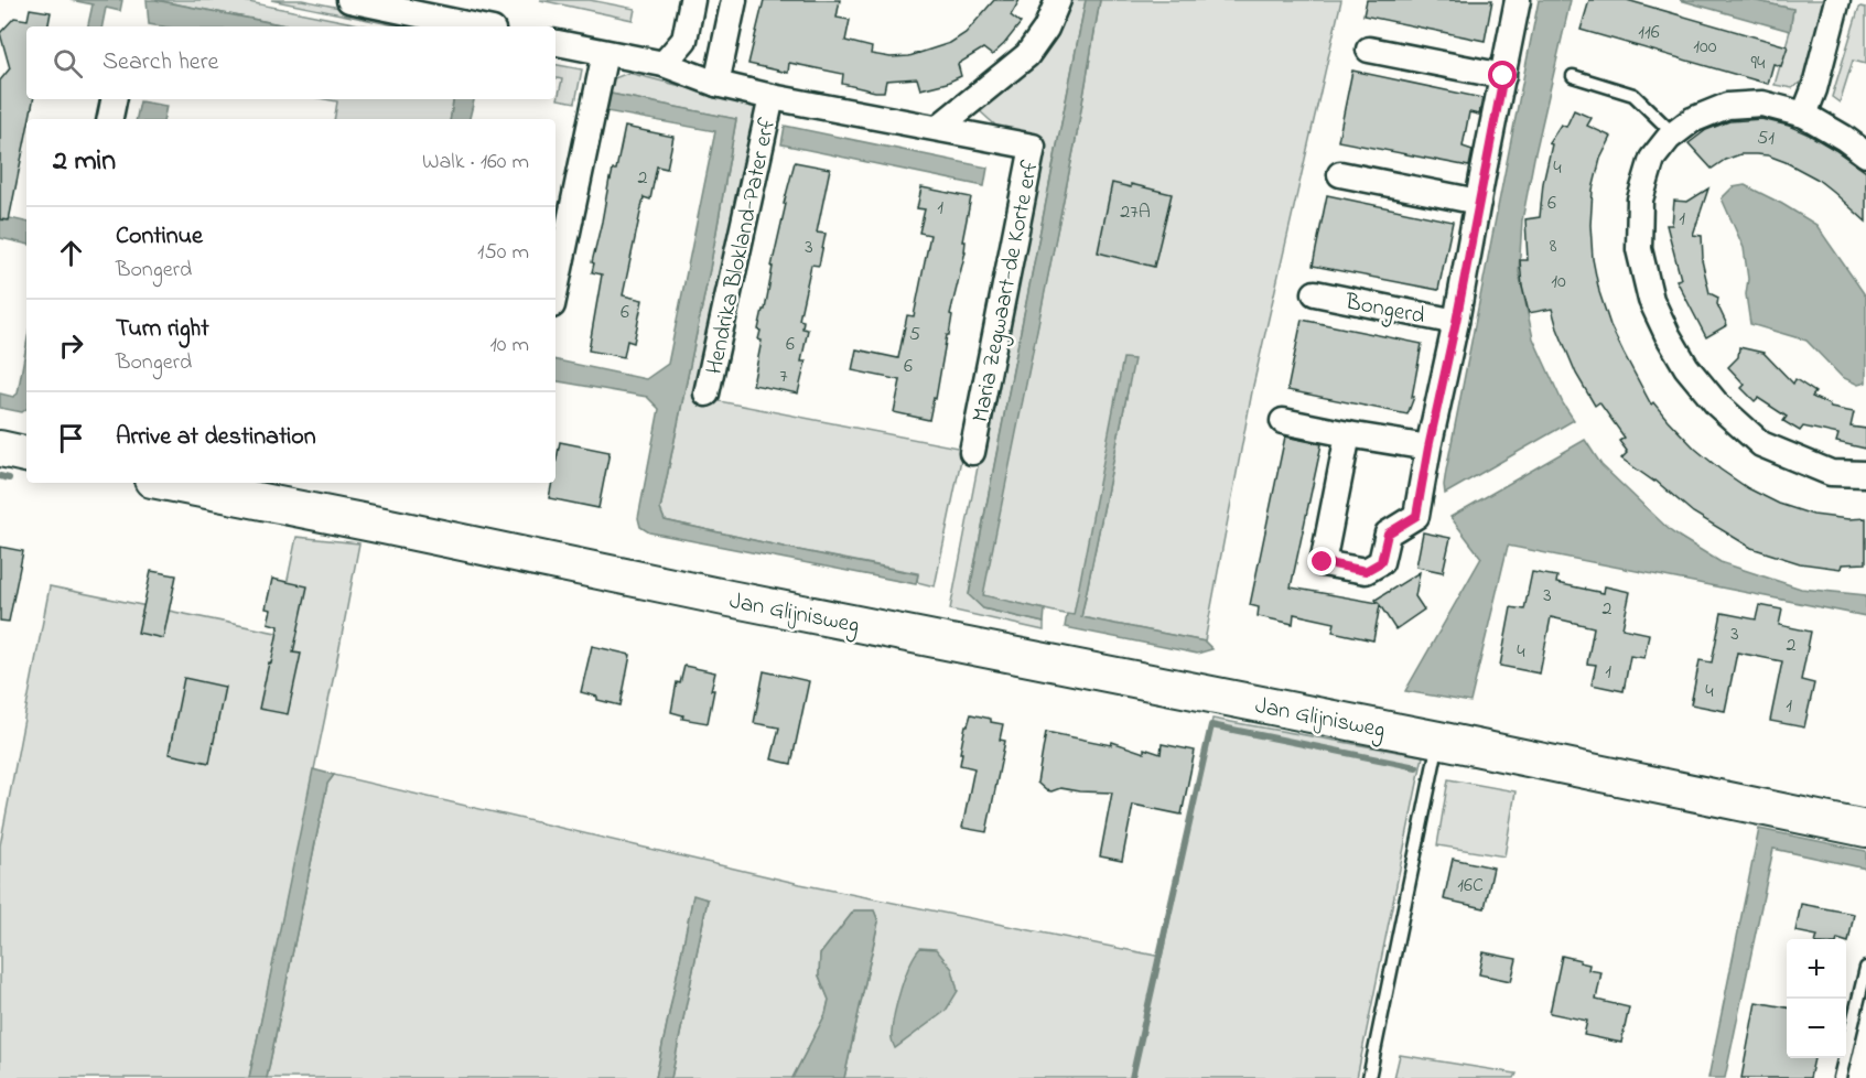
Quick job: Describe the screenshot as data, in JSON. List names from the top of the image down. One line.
{"streets":{"street":["Hendrika Blokland-Pater erf","Maria Zegwaart-de Korte erf","Bongerd","Jan Glijnisweg"]},"house_numbers":["116","100","94","51","4","2","6","1","27A","1","8","3","10","6","5","6","6","7","3","2","3","2","4","1","4","1","16C"],"page":{"search":"Search here","heading":["2 min","Walk · 160 m"],"list":[["Continue","Bongerd","150 m"],["Turn right","Bongerd","10 m"],"Arrive at destination"],"map_buttons":["+","−"]}}
